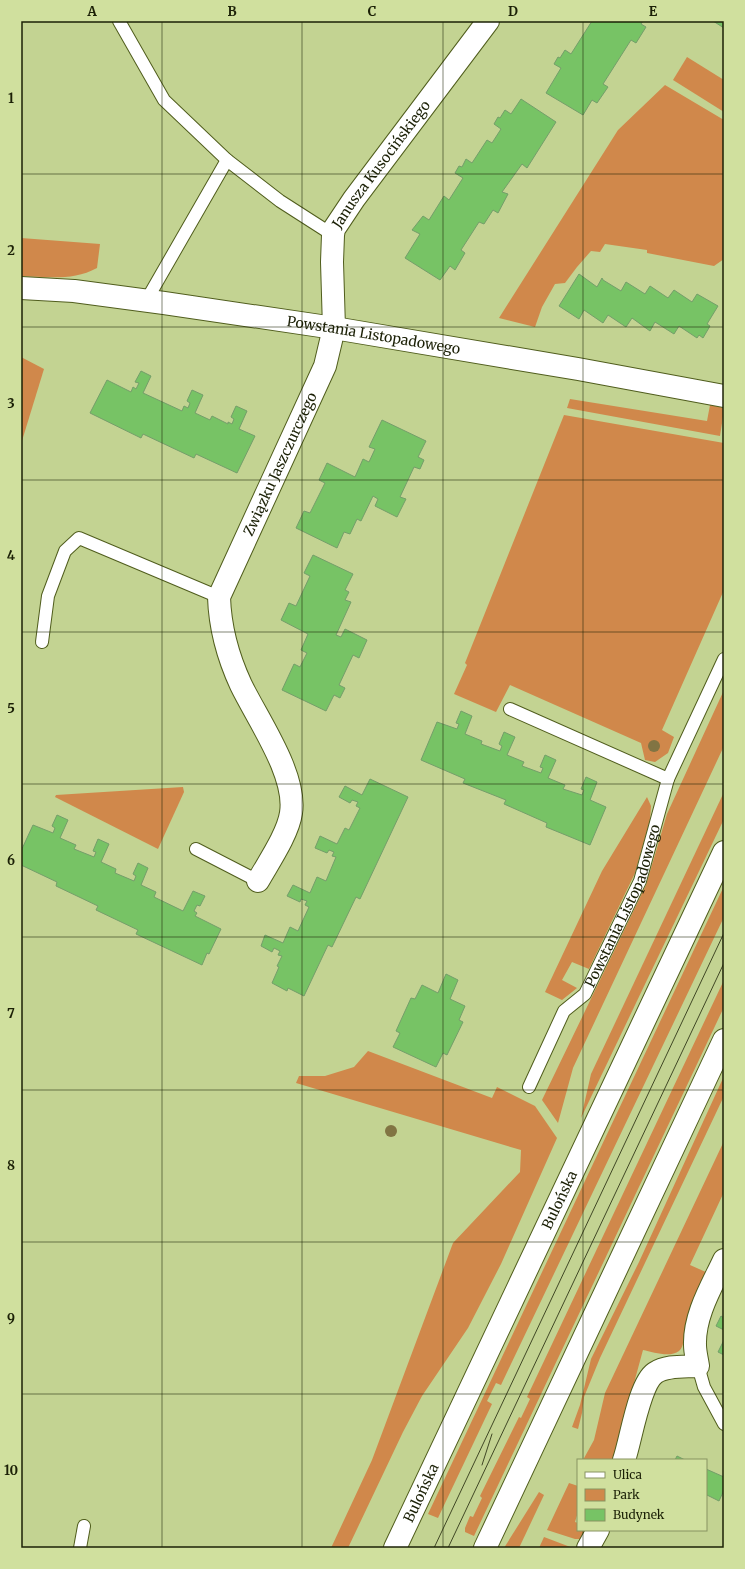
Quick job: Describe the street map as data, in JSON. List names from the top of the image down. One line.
{"streets":{"street":["Janusza Kusocińskiego","Powstania Listopadowego","Związku Jaszczurczego","Bulońska"]},"crossings":[["Janusza Kusocińskiego","Powstania Listopadowego"],["Janusza Kusocińskiego","Związku Jaszczurczego"],["Powstania Listopadowego","Związku Jaszczurczego"]],"legend":["Ulica","Park","Budynek"],"grid":{"columns":["A","B","C","D","E"],"rows":["1","2","3","4","5","6","7","8","9","10"]}}
